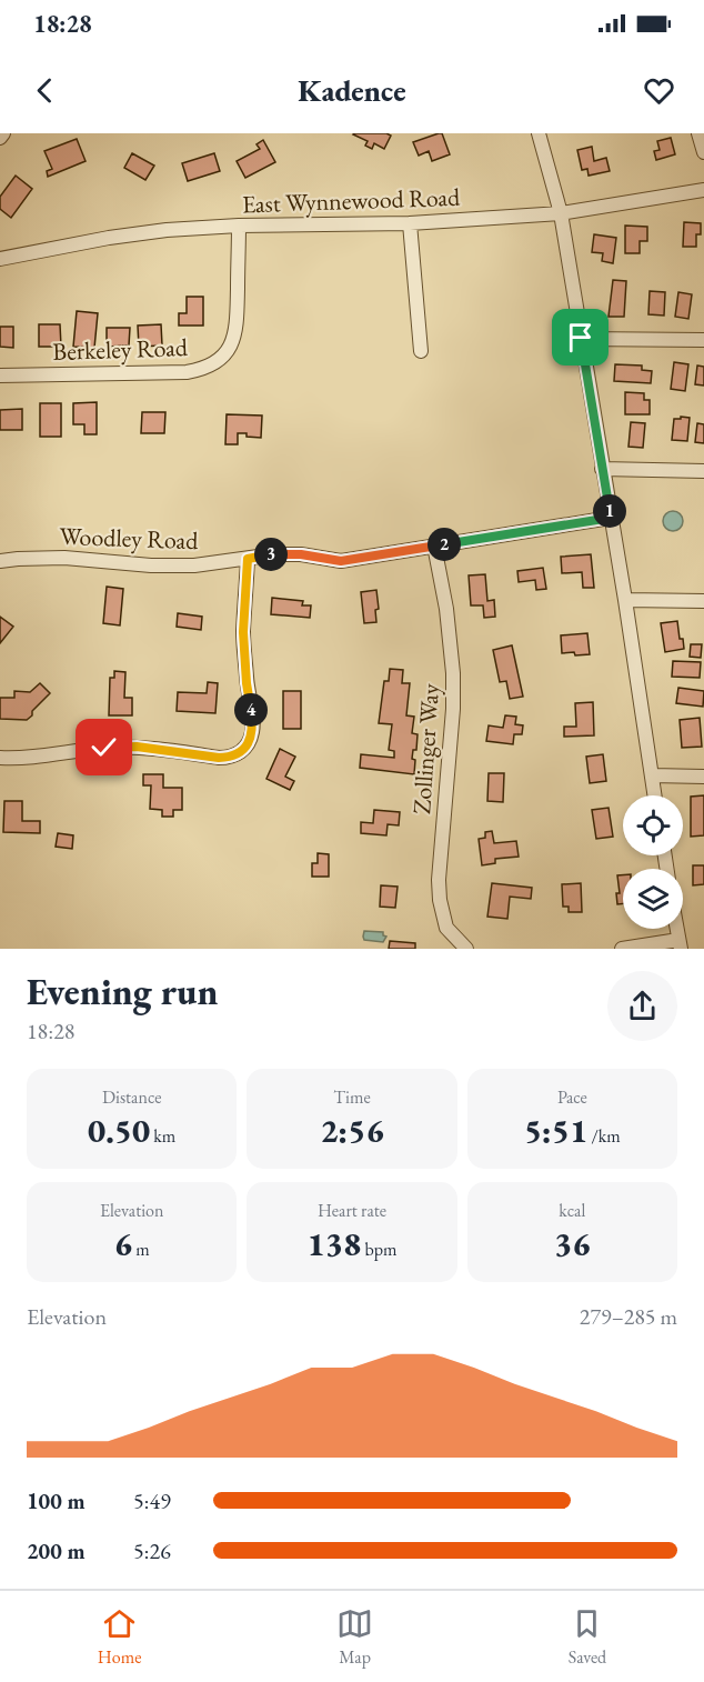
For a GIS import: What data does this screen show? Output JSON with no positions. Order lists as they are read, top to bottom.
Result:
{
  "streets": {
    "street": [
      "East Wynnewood Road",
      "Berkeley Road",
      "Woodley Road",
      "Zollinger Way"
    ]
  },
  "crossings": [
    ["East Wynnewood Road", "Berkeley Road"],
    ["Woodley Road", "Zollinger Way"]
  ],
  "page": {
    "status": "18:28",
    "header": "Kadence",
    "pins": [
      "1",
      "2",
      "3",
      "4"
    ],
    "heading": ["Evening run", "18:28"],
    "stats": [
      ["Distance", "0.50 km"],
      ["Time", "2:56"],
      ["Pace", "5:51 /km"],
      ["Elevation", "6 m"],
      ["Heart rate", "138 bpm"],
      ["kcal", "36"]
    ],
    "chart": ["Elevation", "279–285 m"],
    "list": [
      {
        "name": "100 m",
        "note": "5:49"
      },
      {
        "name": "200 m",
        "note": "5:26"
      }
    ],
    "tabs": ["Home", "Map", "Saved"]
  }
}
